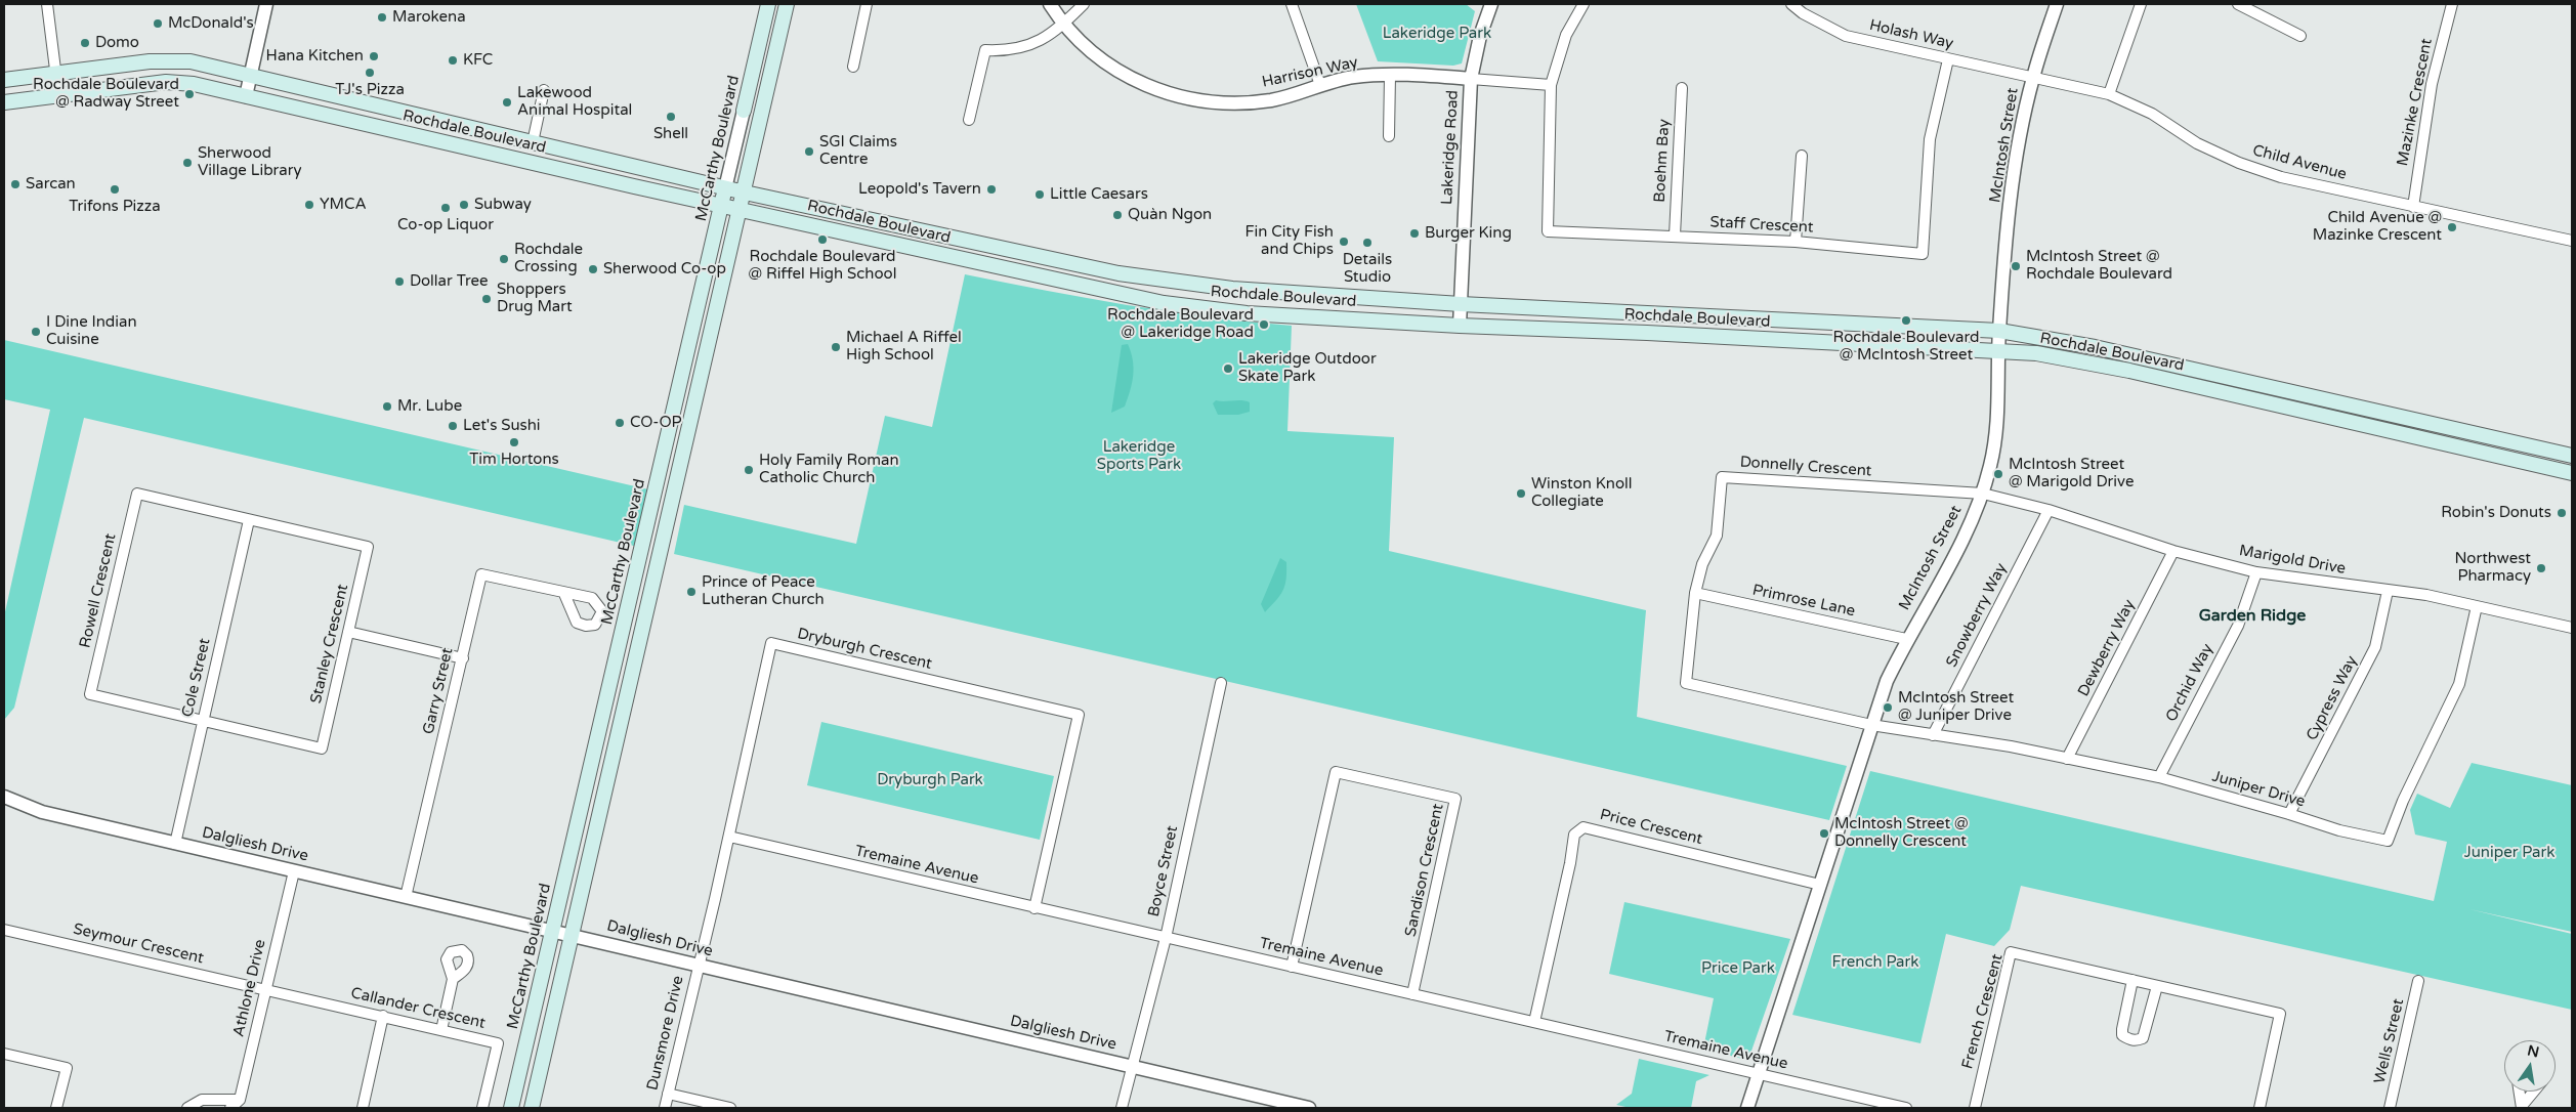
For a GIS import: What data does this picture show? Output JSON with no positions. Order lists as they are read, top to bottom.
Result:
{
  "streets": {
    "main road": ["Rochdale Boulevard", "McCarthy Boulevard"],
    "street": [
      "Holash Way",
      "Harrison Way",
      "Mazinke Crescent",
      "McIntosh Street",
      "Lakeridge Road",
      "Boehm Bay",
      "Child Avenue",
      "Staff Crescent",
      "Donnelly Crescent",
      "Marigold Drive",
      "Rowell Crescent",
      "Primrose Lane",
      "Snowberry Way",
      "Stanley Crescent",
      "Dewberry Way",
      "Dryburgh Crescent",
      "Cole Street",
      "Orchid Way",
      "Garry Street",
      "Cypress Way",
      "Juniper Drive",
      "Price Crescent",
      "Dalgliesh Drive",
      "Tremaine Avenue",
      "Sandison Crescent",
      "Boyce Street",
      "Seymour Crescent",
      "Athlone Drive",
      "Callander Crescent",
      "French Crescent",
      "Dunsmore Drive",
      "Wells Street"
    ]
  },
  "crossings": [
    ["Holash Way", "McIntosh Street"],
    ["Holash Way", "Child Avenue"],
    ["Holash Way", "Staff Crescent"],
    ["Harrison Way", "Lakeridge Road"],
    ["Harrison Way", "Staff Crescent"],
    ["Mazinke Crescent", "Child Avenue"],
    ["Rochdale Boulevard", "McIntosh Street"],
    ["Rochdale Boulevard", "Lakeridge Road"],
    ["Rochdale Boulevard", "McCarthy Boulevard"],
    ["McIntosh Street", "Child Avenue"],
    ["McIntosh Street", "Donnelly Crescent"],
    ["McIntosh Street", "Marigold Drive"],
    ["McIntosh Street", "Primrose Lane"],
    ["McIntosh Street", "Juniper Drive"],
    ["McIntosh Street", "Price Crescent"],
    ["McIntosh Street", "Tremaine Avenue"],
    ["McCarthy Boulevard", "Dalgliesh Drive"],
    ["Boehm Bay", "Staff Crescent"],
    ["Donnelly Crescent", "Marigold Drive"],
    ["Donnelly Crescent", "Primrose Lane"],
    ["Donnelly Crescent", "Juniper Drive"],
    ["Marigold Drive", "Snowberry Way"],
    ["Marigold Drive", "Dewberry Way"],
    ["Marigold Drive", "Orchid Way"],
    ["Marigold Drive", "Cypress Way"],
    ["Marigold Drive", "Juniper Drive"],
    ["Rowell Crescent", "Stanley Crescent"],
    ["Rowell Crescent", "Cole Street"],
    ["Snowberry Way", "Juniper Drive"],
    ["Stanley Crescent", "Cole Street"],
    ["Dewberry Way", "Juniper Drive"],
    ["Dryburgh Crescent", "Dalgliesh Drive"],
    ["Dryburgh Crescent", "Tremaine Avenue"],
    ["Dryburgh Crescent", "Dunsmore Drive"],
    ["Cole Street", "Dalgliesh Drive"],
    ["Orchid Way", "Juniper Drive"],
    ["Garry Street", "Dalgliesh Drive"],
    ["Cypress Way", "Juniper Drive"],
    ["Price Crescent", "Tremaine Avenue"],
    ["Dalgliesh Drive", "Boyce Street"],
    ["Dalgliesh Drive", "Athlone Drive"],
    ["Dalgliesh Drive", "Dunsmore Drive"],
    ["Tremaine Avenue", "Sandison Crescent"],
    ["Tremaine Avenue", "Boyce Street"],
    ["Seymour Crescent", "Athlone Drive"],
    ["Seymour Crescent", "Callander Crescent"],
    ["Athlone Drive", "Callander Crescent"]
  ],
  "districts": ["Garden Ridge"],
  "parks": [
    "Lakeridge Park",
    "Lakeridge Sports Park",
    "Dryburgh Park",
    "Juniper Park",
    "French Park",
    "Price Park"
  ],
  "places": [
    "Marokena",
    "McDonald's",
    "Domo",
    "Hana Kitchen",
    "KFC",
    "TJ's Pizza",
    "Rochdale Boulevard @ Radway Street",
    "Lakewood Animal Hospital",
    "Shell",
    "SGI Claims Centre",
    "Sherwood Village Library",
    "Sarcan",
    "Trifons Pizza",
    "Leopold's Tavern",
    "Little Caesars",
    "YMCA",
    "Subway",
    "Co-op Liquor",
    "Quàn Ngon",
    "Child Avenue @ Mazinke Crescent",
    "Burger King",
    "Rochdale Boulevard @ Riffel High School",
    "Fin City Fish and Chips",
    "Details Studio",
    "Rochdale Crossing",
    "McIntosh Street @ Rochdale Boulevard",
    "Sherwood Co-op",
    "Dollar Tree",
    "Shoppers Drug Mart",
    "Rochdale Boulevard @ McIntosh Street",
    "Rochdale Boulevard @ Lakeridge Road",
    "I Dine Indian Cuisine",
    "Michael A Riffel High School",
    "Lakeridge Outdoor Skate Park",
    "Mr. Lube",
    "CO-OP",
    "Let's Sushi",
    "Tim Hortons",
    "Holy Family Roman Catholic Church",
    "McIntosh Street @ Marigold Drive",
    "Winston Knoll Collegiate",
    "Robin's Donuts",
    "Northwest Pharmacy",
    "Prince of Peace Lutheran Church",
    "McIntosh Street @ Juniper Drive",
    "McIntosh Street @ Donnelly Crescent"
  ],
  "north": "top"
}
